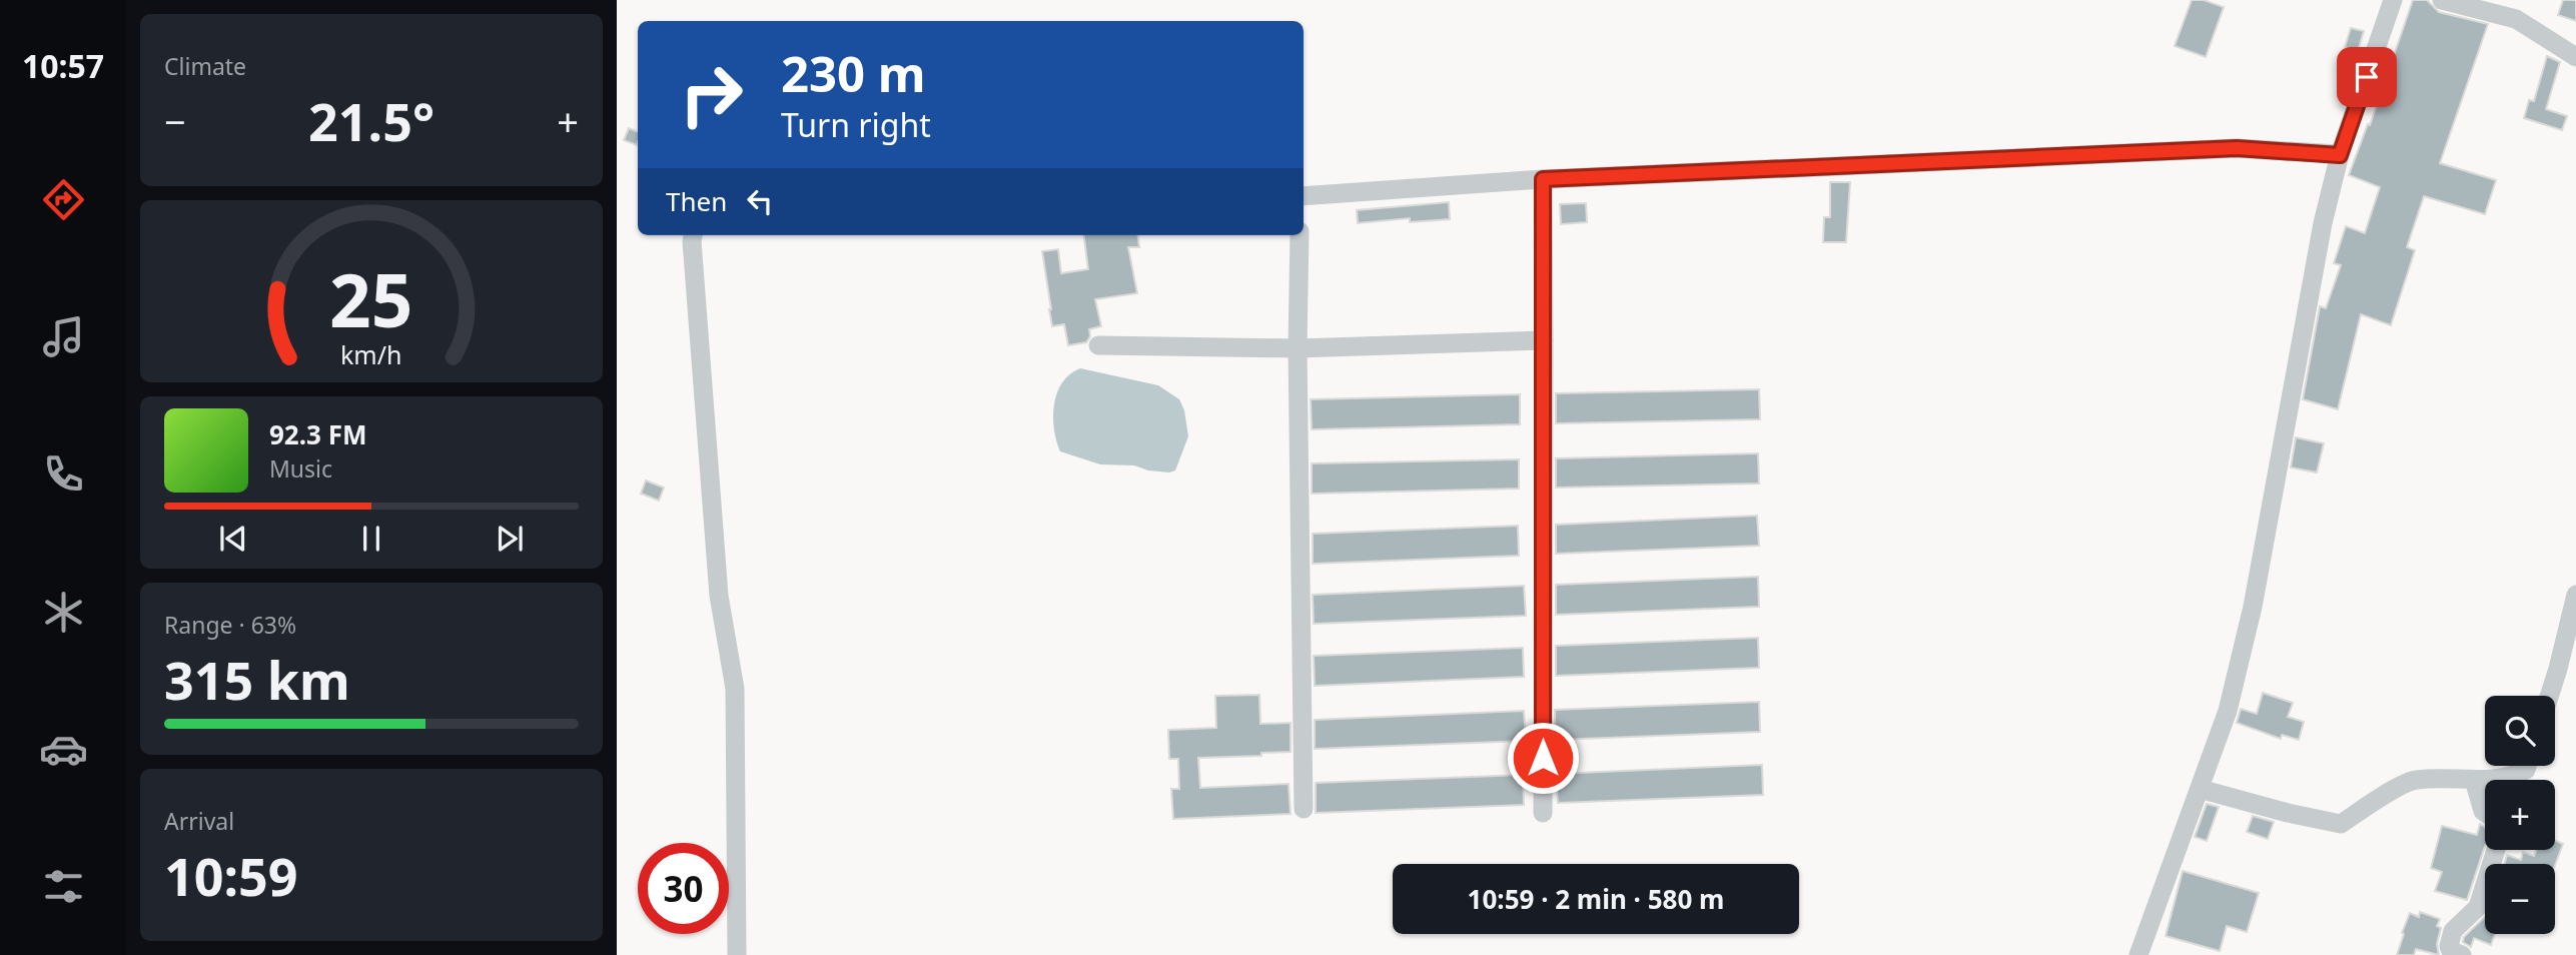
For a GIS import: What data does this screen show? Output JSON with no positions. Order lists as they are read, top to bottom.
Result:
{
  "page": {
    "tabs": "10:57",
    "tile": [
      "Climate",
      ["Range · 63%", "315 km"],
      ["Arrival", "10:59"]
    ],
    "turn": ["230 m", "Turn right"],
    "heat": ["−", "21.5°", "+"],
    "then": "Then",
    "song": ["92.3 FM", "Music"],
    "map_buttons": ["+", "−"],
    "limit": "30",
    "trip": "10:59 · 2 min · 580 m",
    "gauge": ["25", "km/h"]
  }
}
